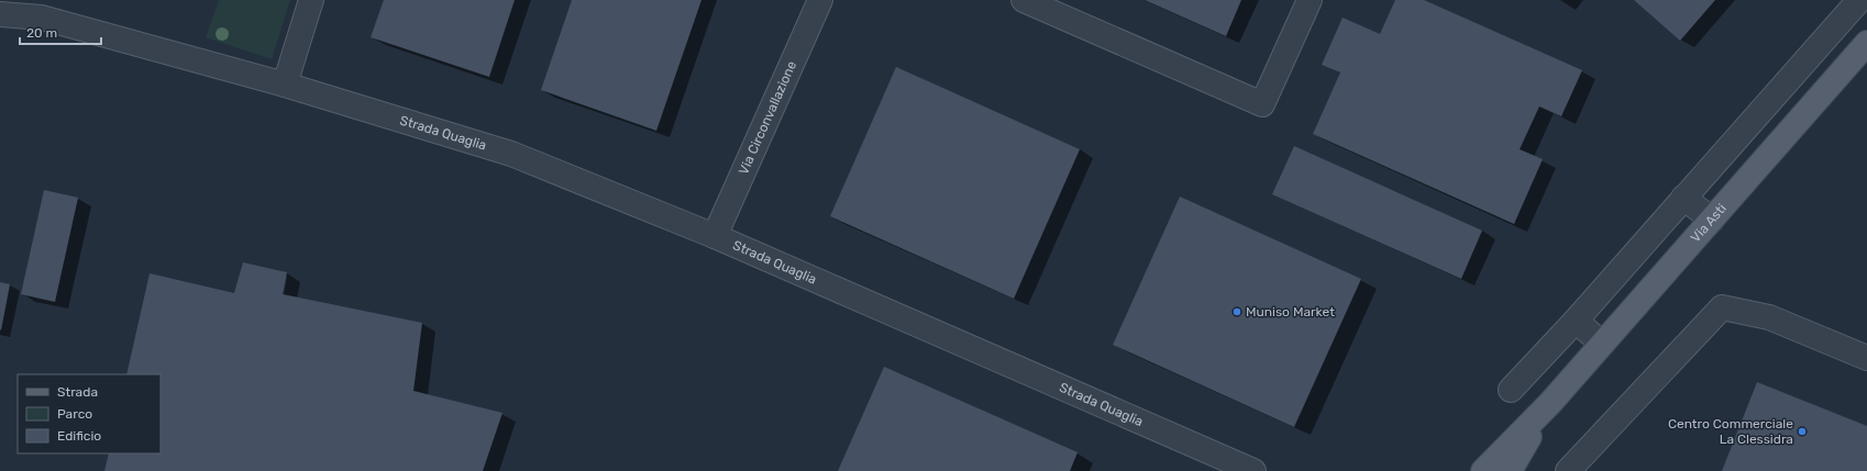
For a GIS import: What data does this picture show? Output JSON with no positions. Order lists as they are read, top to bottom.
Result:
{
  "streets": {
    "main road": ["Via Asti"],
    "street": ["Via Circonvallazione", "Strada Quaglia"]
  },
  "crossings": [
    ["Via Circonvallazione", "Strada Quaglia"]
  ],
  "places": ["Muniso Market", "Centro Commerciale La Clessidra"],
  "legend": ["Strada", "Parco", "Edificio"],
  "scale_bar": "20 m"
}
